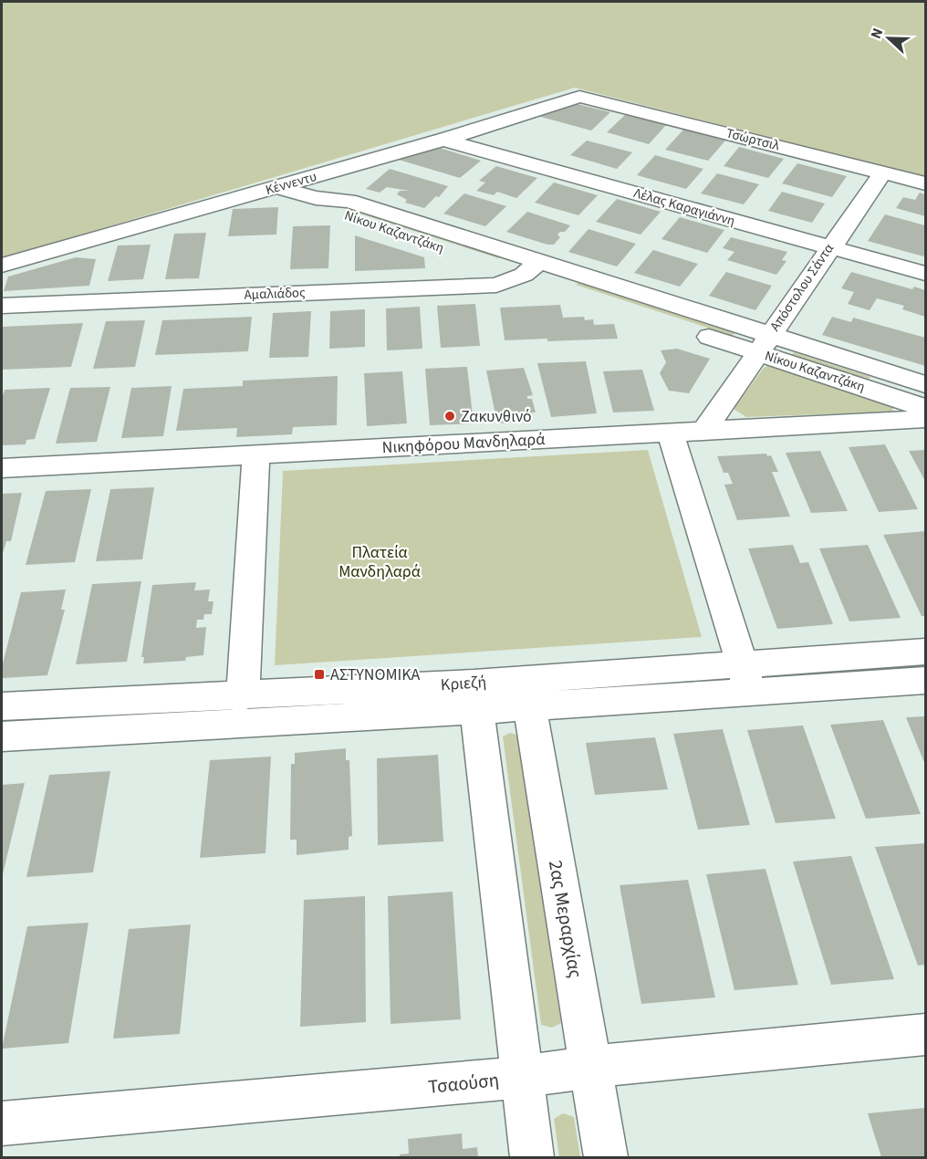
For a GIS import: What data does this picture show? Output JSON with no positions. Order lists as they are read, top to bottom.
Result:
{
  "streets": {
    "street": [
      "Τσώρτσιλ",
      "Κέννεντυ",
      "Λέλας Καραγιάννη",
      "Νίκου Καζαντζάκη",
      "Απόστολου Σάντα",
      "Αμαλιάδος",
      "Νικηφόρου Μανδηλαρά",
      "Κριεζή",
      "2ας Μεραρχίας",
      "Τσαούση"
    ]
  },
  "crossings": [
    ["Τσώρτσιλ", "Κέννεντυ"],
    ["Τσώρτσιλ", "Απόστολου Σάντα"],
    ["Κέννεντυ", "Λέλας Καραγιάννη"],
    ["Κέννεντυ", "Νίκου Καζαντζάκη"],
    ["Λέλας Καραγιάννη", "Απόστολου Σάντα"],
    ["Νίκου Καζαντζάκη", "Απόστολου Σάντα"],
    ["Νίκου Καζαντζάκη", "Αμαλιάδος"],
    ["Απόστολου Σάντα", "Νικηφόρου Μανδηλαρά"],
    ["Κριεζή", "2ας Μεραρχίας"],
    ["2ας Μεραρχίας", "Τσαούση"]
  ],
  "parks": ["Πλατεία Μανδηλαρά"],
  "places": {
    "other": ["Ζακυνθινό"],
    "transit": ["ΑΣΤΥΝΟΜΙΚΑ"]
  },
  "north": "left"
}
